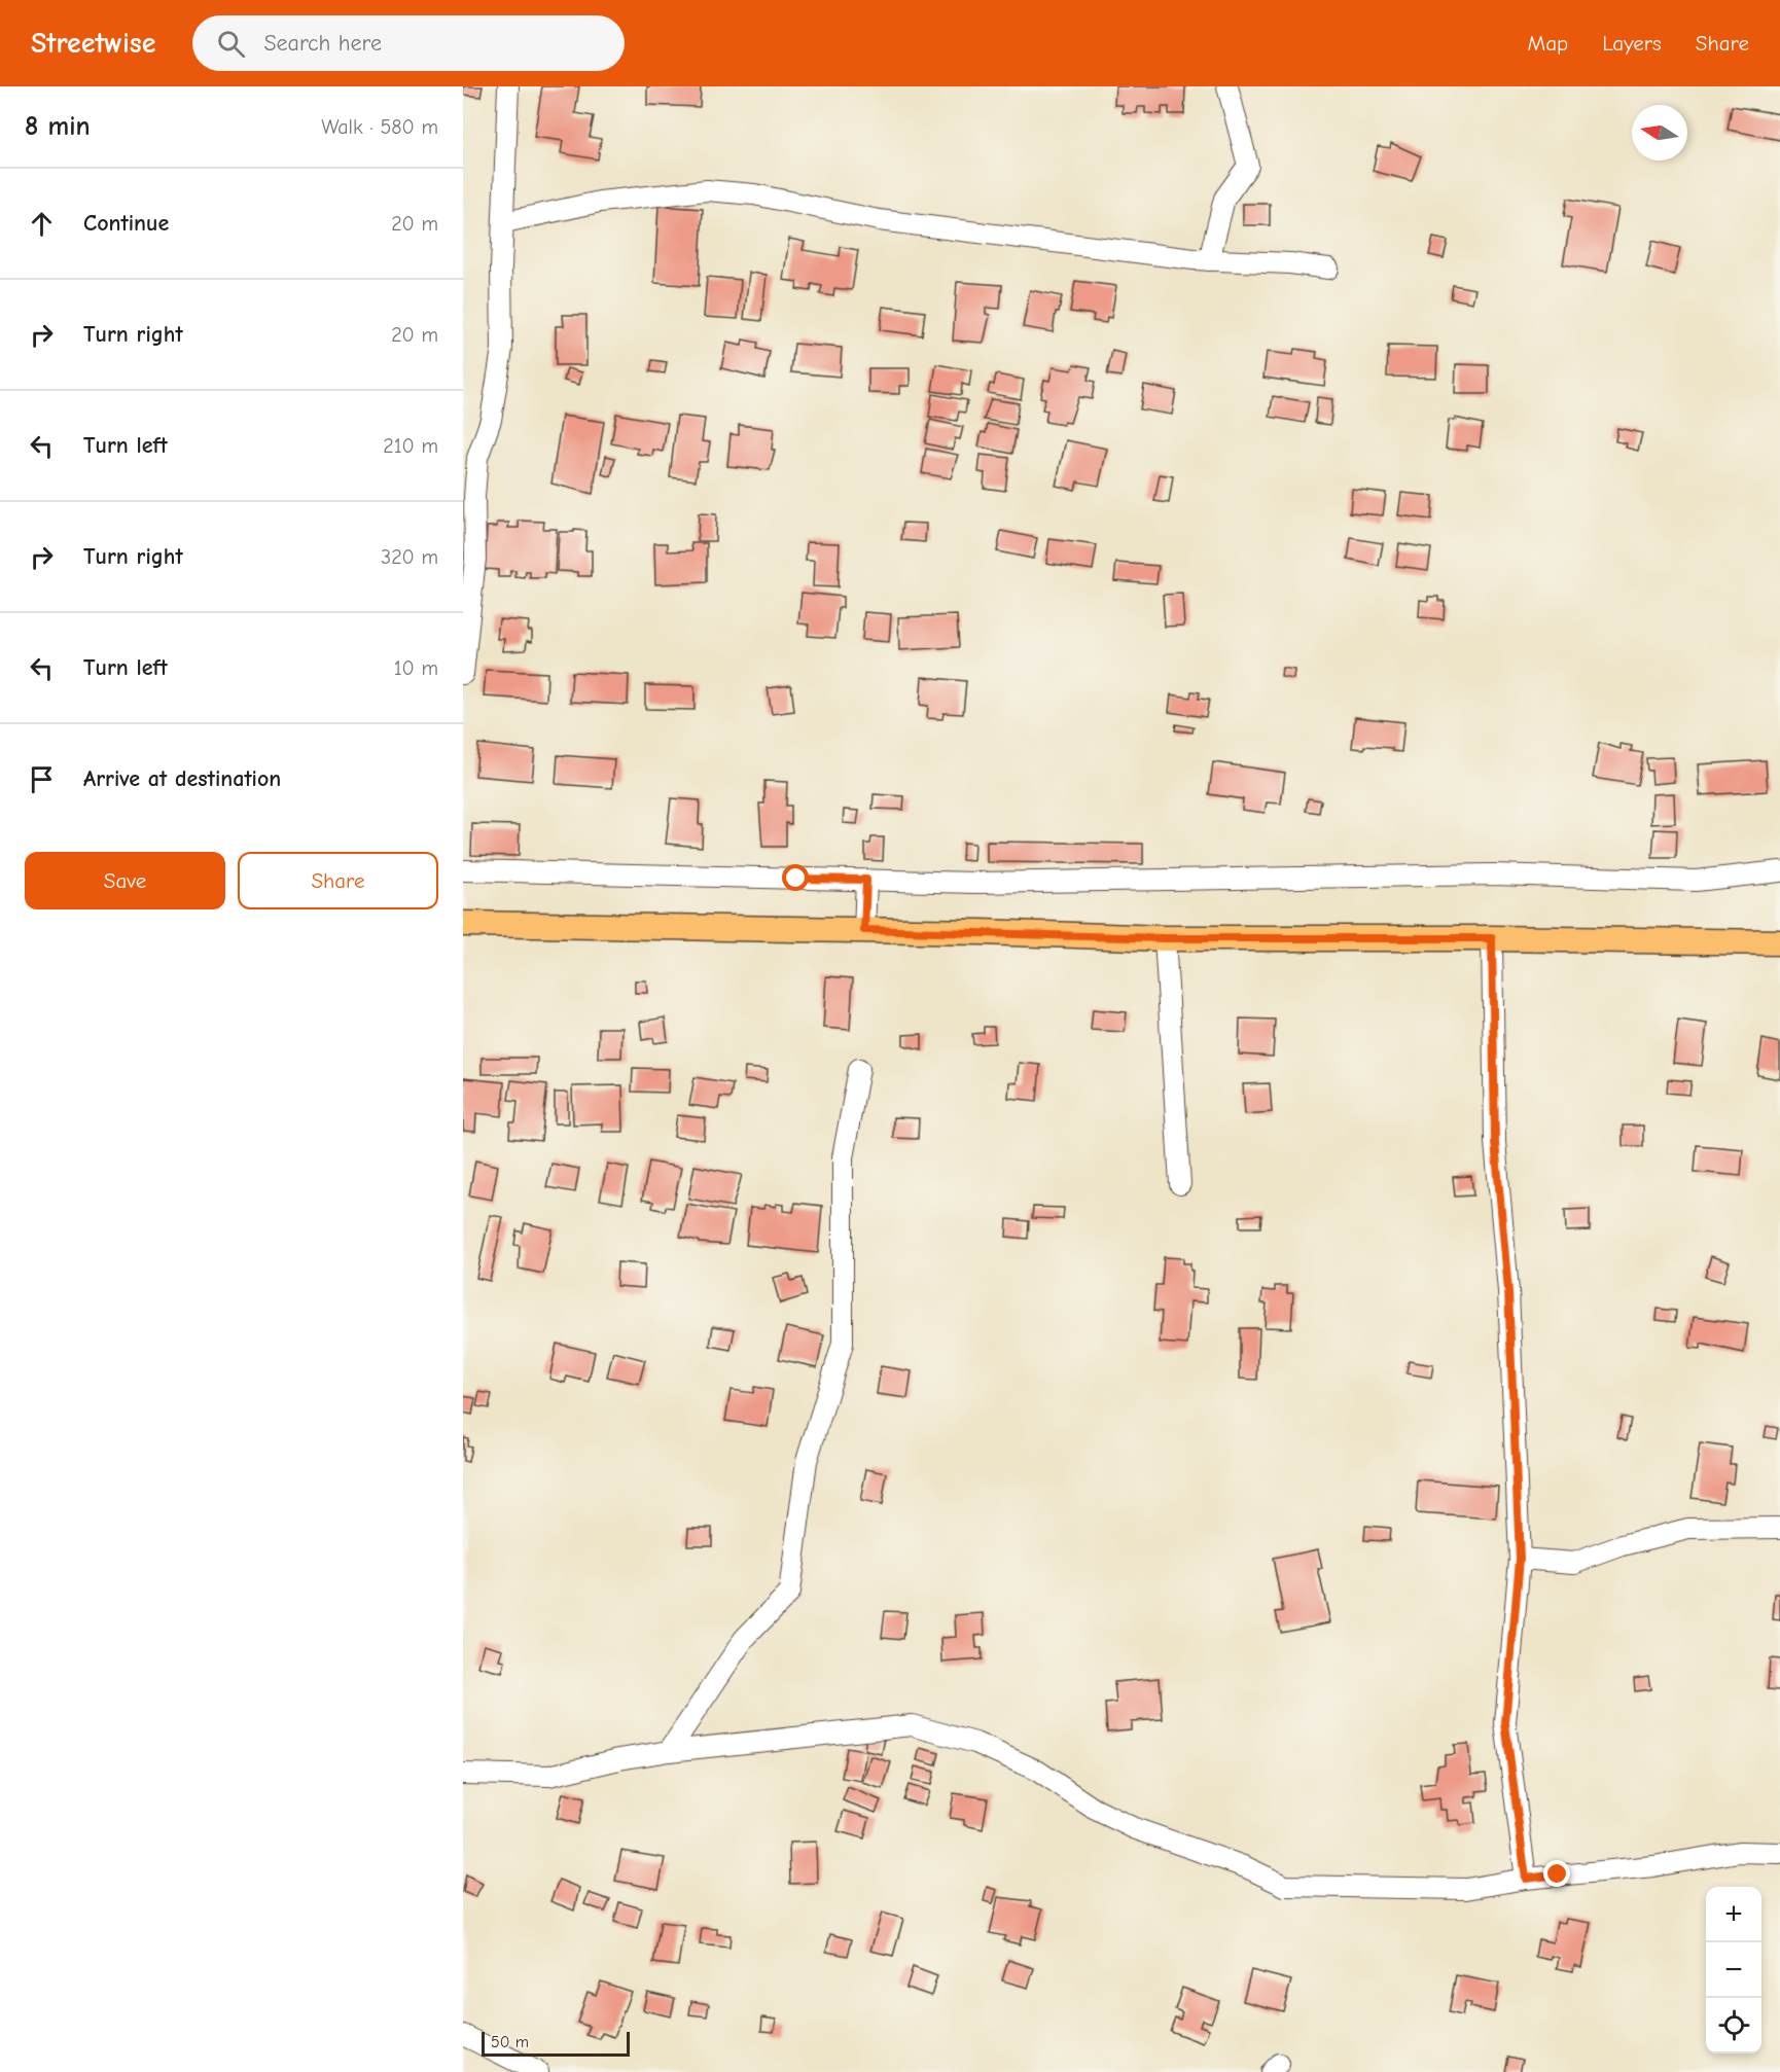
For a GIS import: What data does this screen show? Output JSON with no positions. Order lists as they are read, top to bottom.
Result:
{
  "scale_bar": "50 m",
  "north": "left",
  "page": {
    "header": "Streetwise",
    "search": "Search here",
    "nav": ["Map", "Layers", "Share"],
    "heading": ["8 min", "Walk · 580 m"],
    "list": [
      ["Continue", "20 m"],
      ["Turn right", "20 m"],
      ["Turn left", "210 m"],
      ["Turn right", "320 m"],
      ["Turn left", "10 m"],
      "Arrive at destination"
    ],
    "buttons": ["Save", "Share"],
    "map_buttons": ["+", "−"],
    "scale": "50 m"
  }
}
